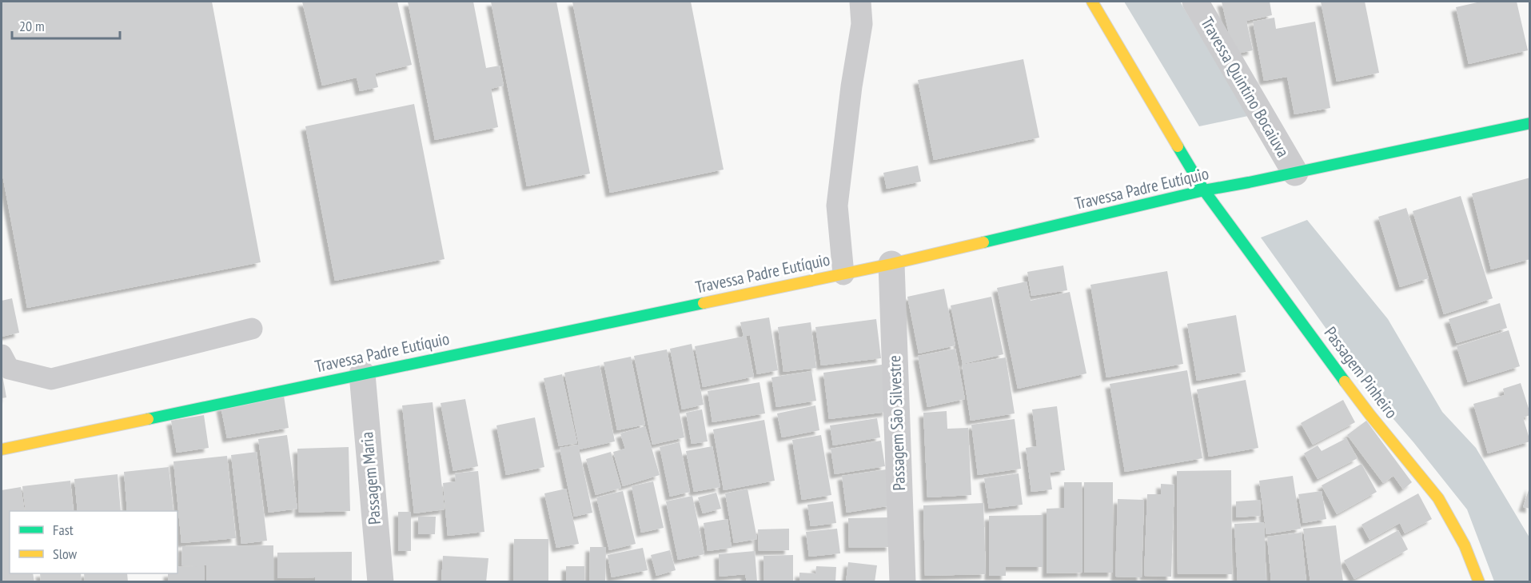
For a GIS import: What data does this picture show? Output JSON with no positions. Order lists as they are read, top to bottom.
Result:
{
  "streets": {
    "main road": ["Travessa Padre Eutíquio", "Passagem Pinheiro"],
    "street": ["Travessa Quintino Bocaiuva", "Passagem São Silvestre", "Passagem Maria"]
  },
  "crossings": [
    ["Travessa Quintino Bocaiuva", "Travessa Padre Eutíquio"],
    ["Travessa Padre Eutíquio", "Passagem Pinheiro"],
    ["Travessa Padre Eutíquio", "Passagem São Silvestre"],
    ["Travessa Padre Eutíquio", "Passagem Maria"]
  ],
  "legend": ["Fast", "Slow"],
  "scale_bar": "20 m"
}
